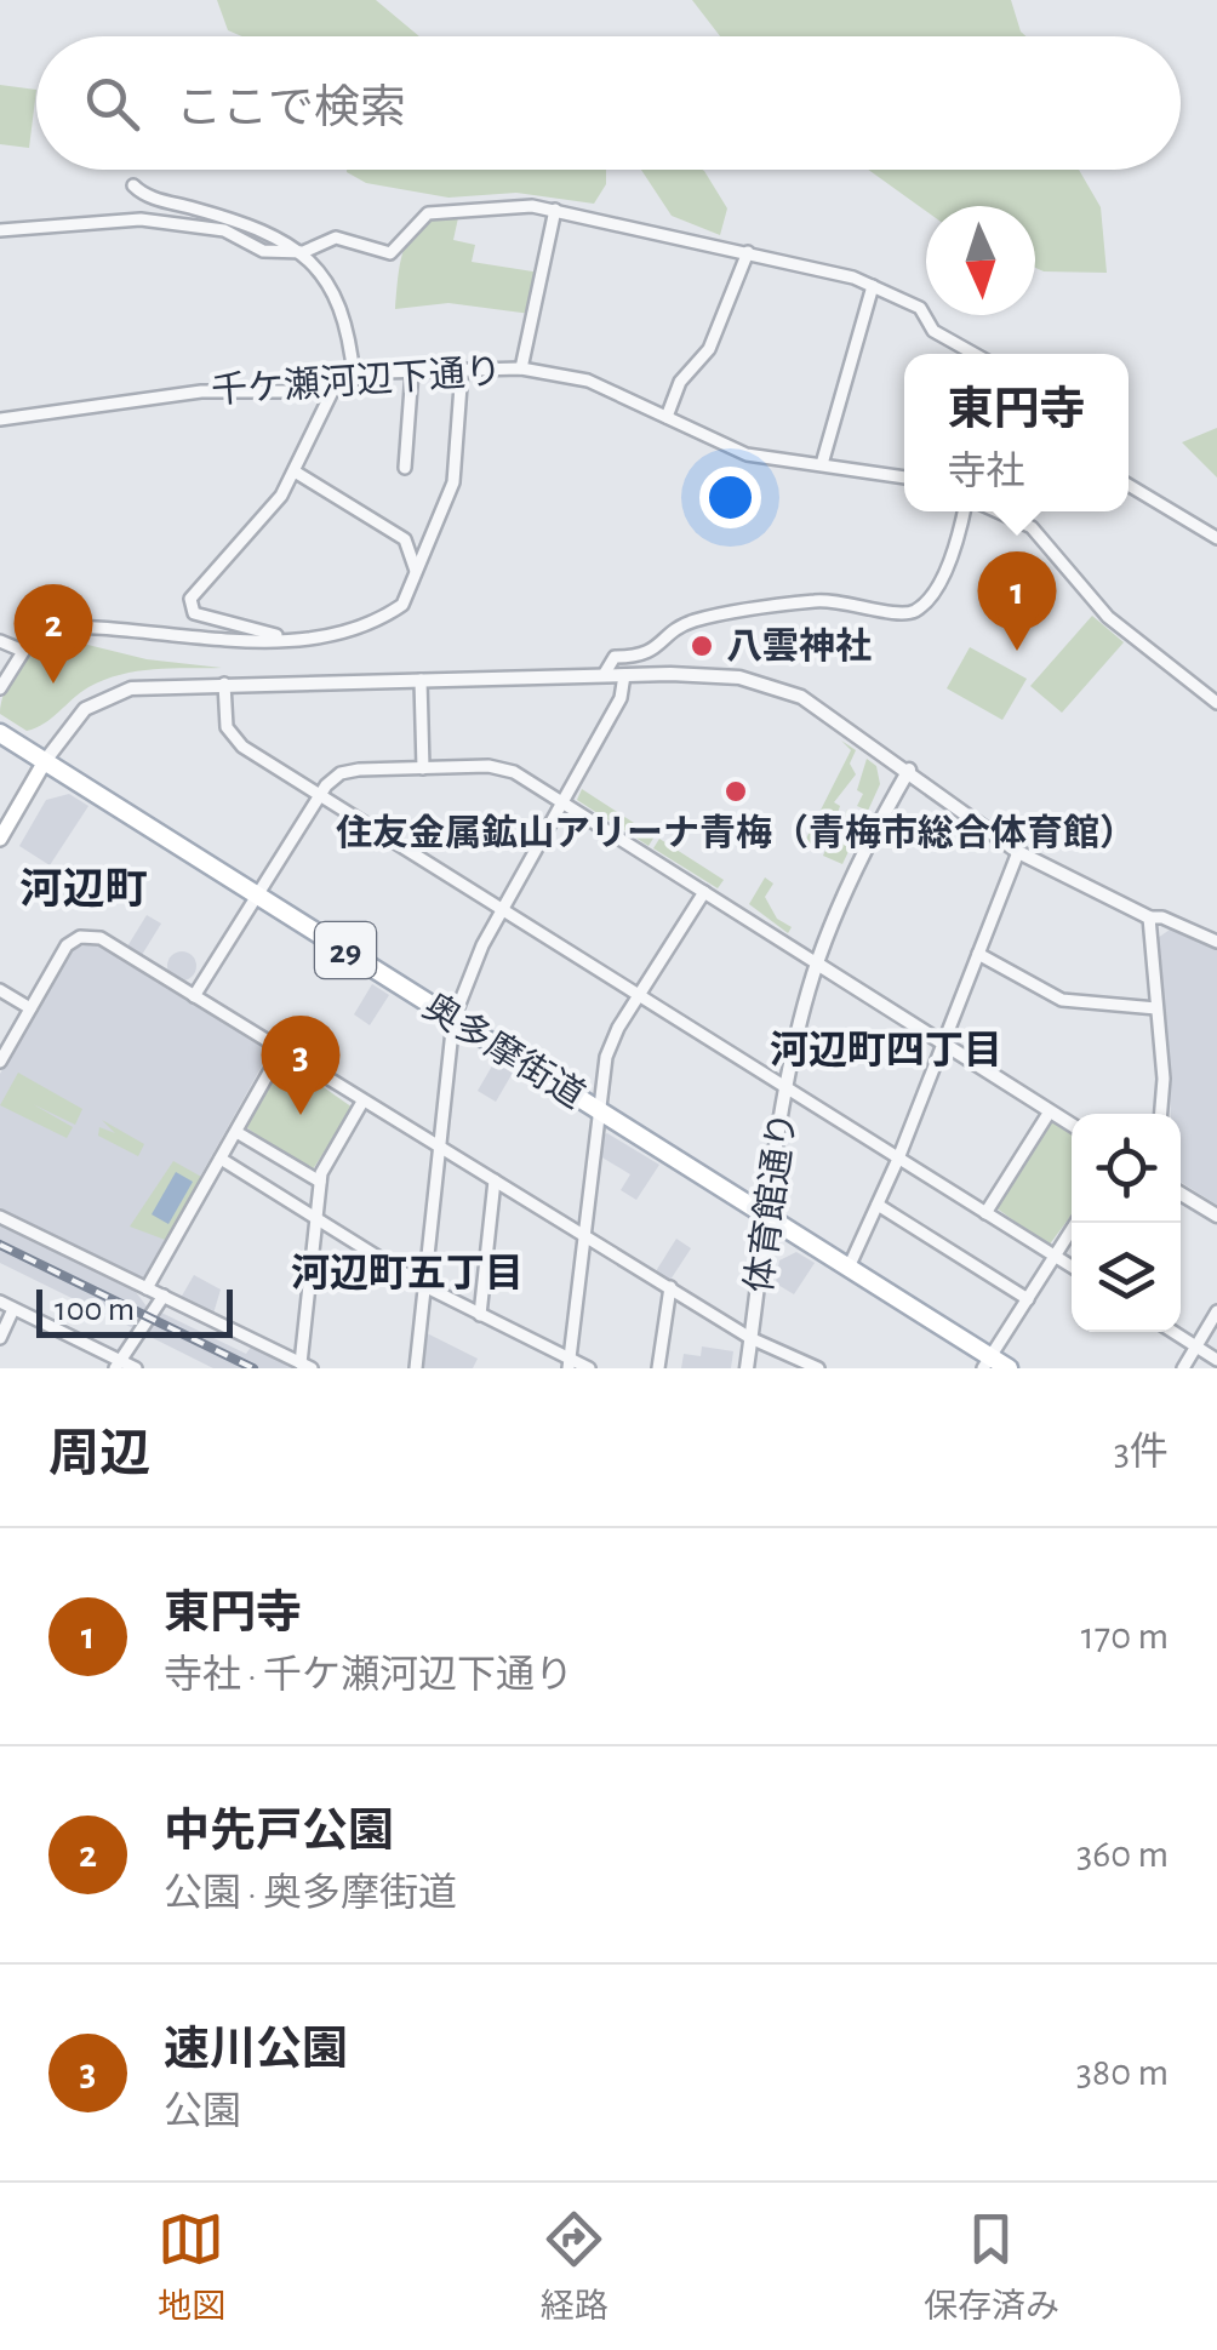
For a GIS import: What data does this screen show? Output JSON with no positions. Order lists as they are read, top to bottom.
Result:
{
  "streets": {
    "main road": ["29", "奥多摩街道"],
    "street": ["千ケ瀬河辺下通り", "体育館通り"]
  },
  "crossings": [
    ["奥多摩街道", "体育館通り"]
  ],
  "districts": ["河辺町", "河辺町四丁目", "河辺町五丁目"],
  "places": ["八雲神社", "住友金属鉱山アリーナ青梅（青梅市総合体育館）"],
  "scale_bar": "100 m",
  "north": "bottom",
  "page": {
    "search": "ここで検索",
    "popup": ["東円寺", "寺社"],
    "pins": ["1", "2", "3"],
    "scale": "100 m",
    "heading": ["周辺", "3件"],
    "list": [
      {
        "mark": "1",
        "name": "東円寺",
        "note": "寺社 · 千ケ瀬河辺下通り",
        "value": "170 m"
      },
      {
        "mark": "2",
        "name": "中先戸公園",
        "note": "公園 · 奥多摩街道",
        "value": "360 m"
      },
      {
        "mark": "3",
        "name": "速川公園",
        "note": "公園",
        "value": "380 m"
      }
    ],
    "nav": ["地図", "経路", "保存済み"]
  }
}
